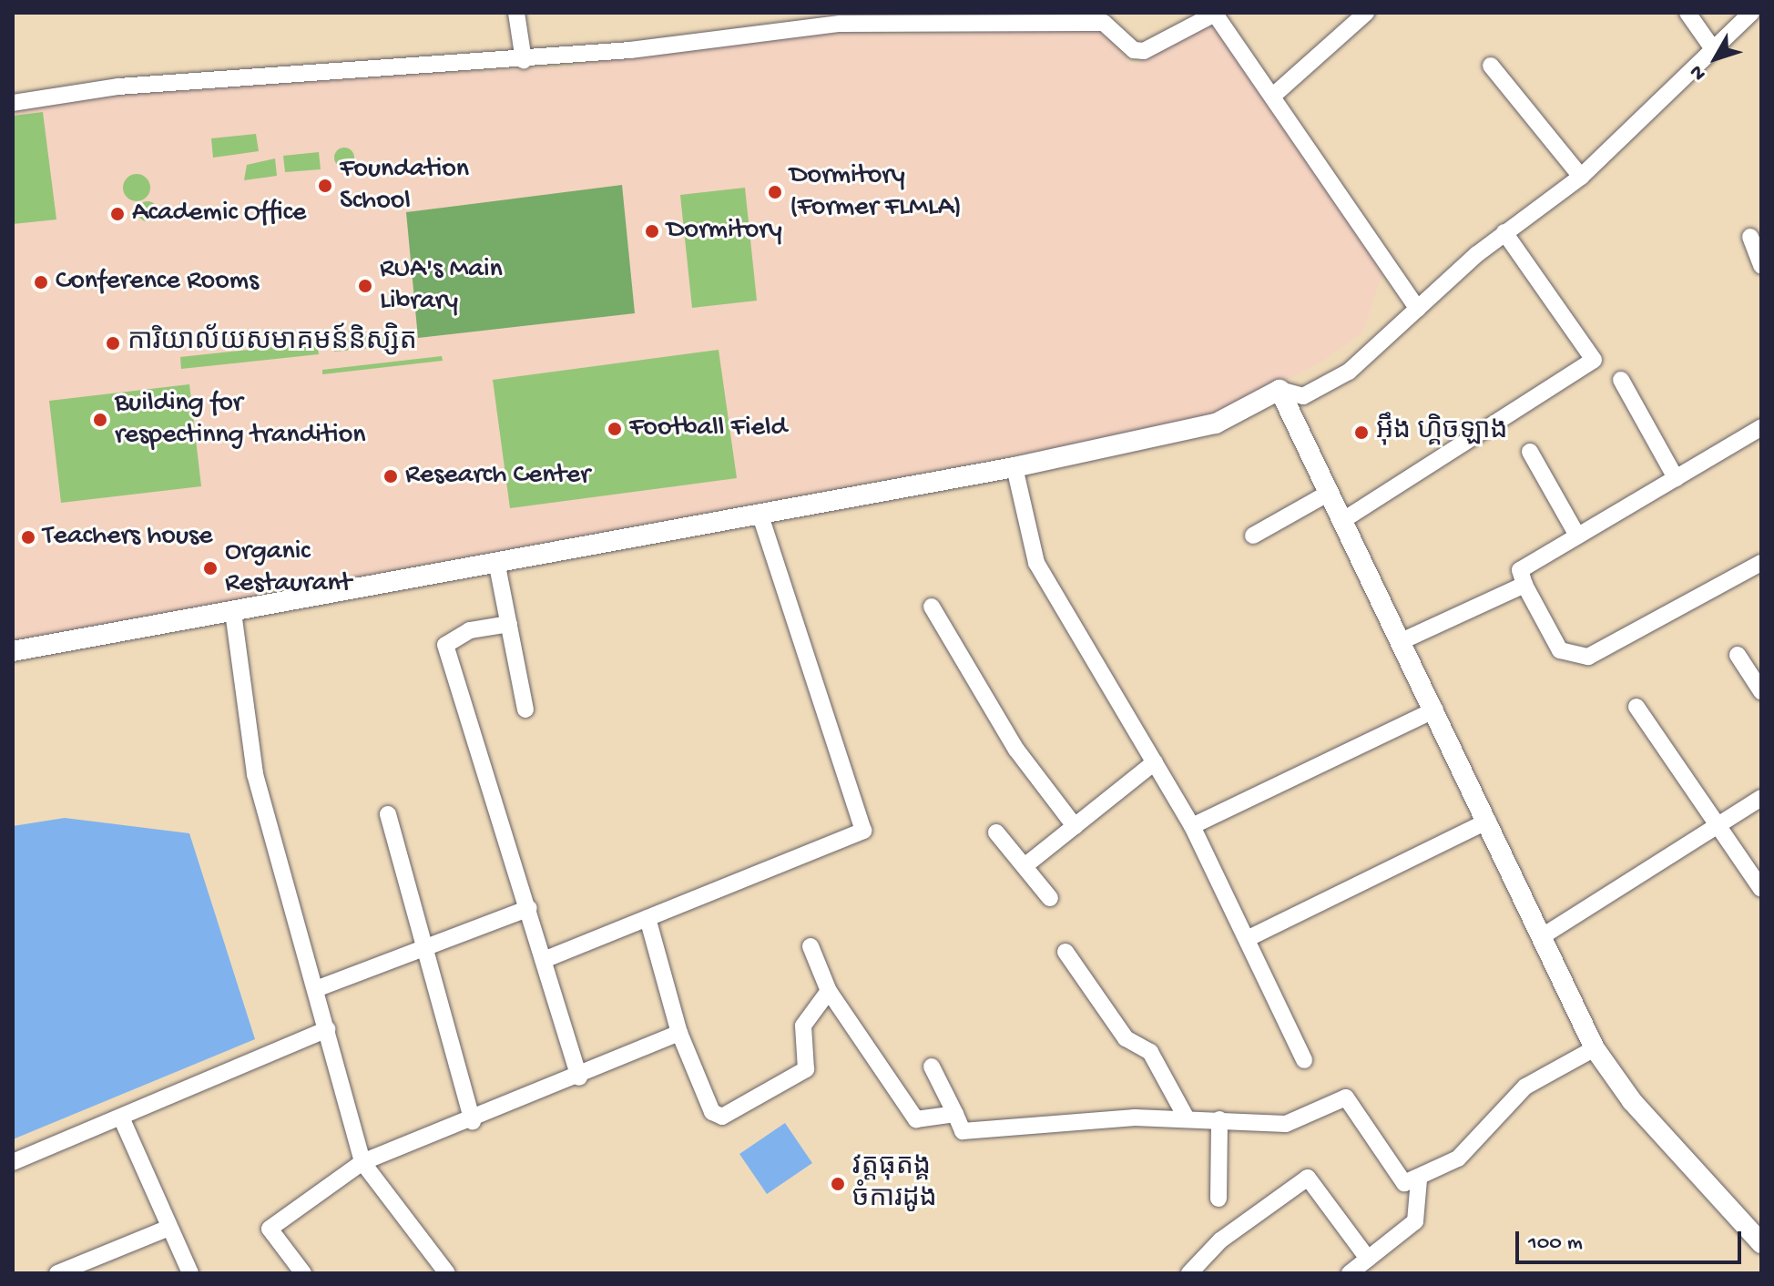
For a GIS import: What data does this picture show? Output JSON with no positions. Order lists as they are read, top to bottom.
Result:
{
  "places": [
    "Foundation School",
    "Dormitory (Former FLMLA)",
    "Academic Office",
    "Dormitory",
    "Conference Rooms",
    "RUA's Main Library",
    "ការិយាល័យសមាគមន៍និស្សិត",
    "Building for respectinng trandition",
    "Football Field",
    "អ៊ឹង ហ្គិចឡាង",
    "Research Center",
    "Teachers house",
    "Organic Restaurant",
    "វត្តធុតង្គ ចំការដូង"
  ],
  "scale_bar": "100 m",
  "north": "bottom left"
}
